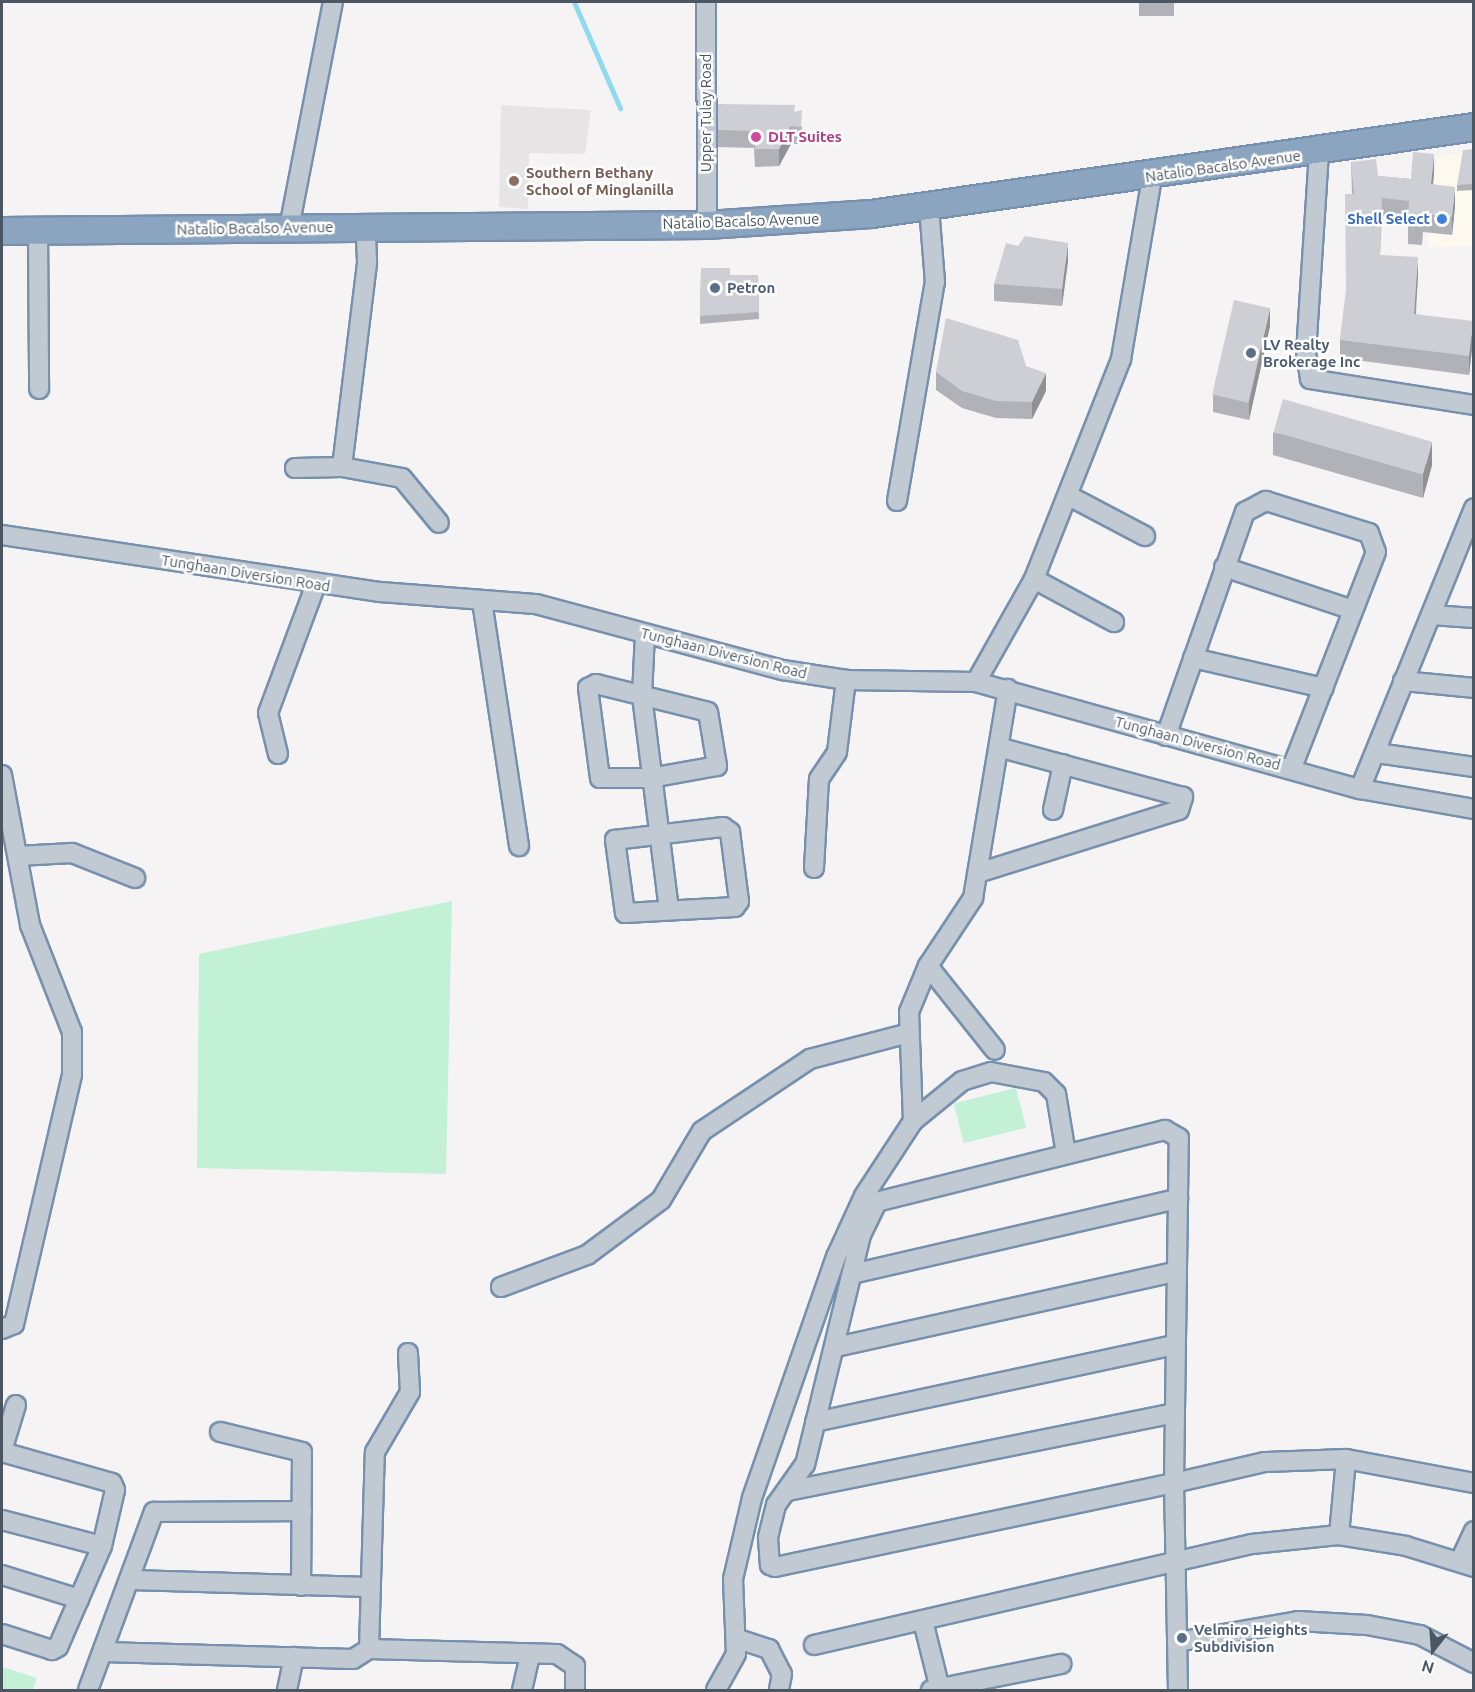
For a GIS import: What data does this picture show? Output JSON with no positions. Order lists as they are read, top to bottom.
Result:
{
  "streets": {
    "highway": ["Natalio Bacalso Avenue"],
    "street": ["Upper Tulay Road", "Tunghaan Diversion Road"]
  },
  "crossings": [
    ["Upper Tulay Road", "Natalio Bacalso Avenue"]
  ],
  "places": [
    "DLT Suites",
    "Southern Bethany School of Minglanilla",
    "Shell Select",
    "Petron",
    "LV Realty Brokerage Inc",
    "Velmiro Heights Subdivision"
  ],
  "north": "bottom"
}
